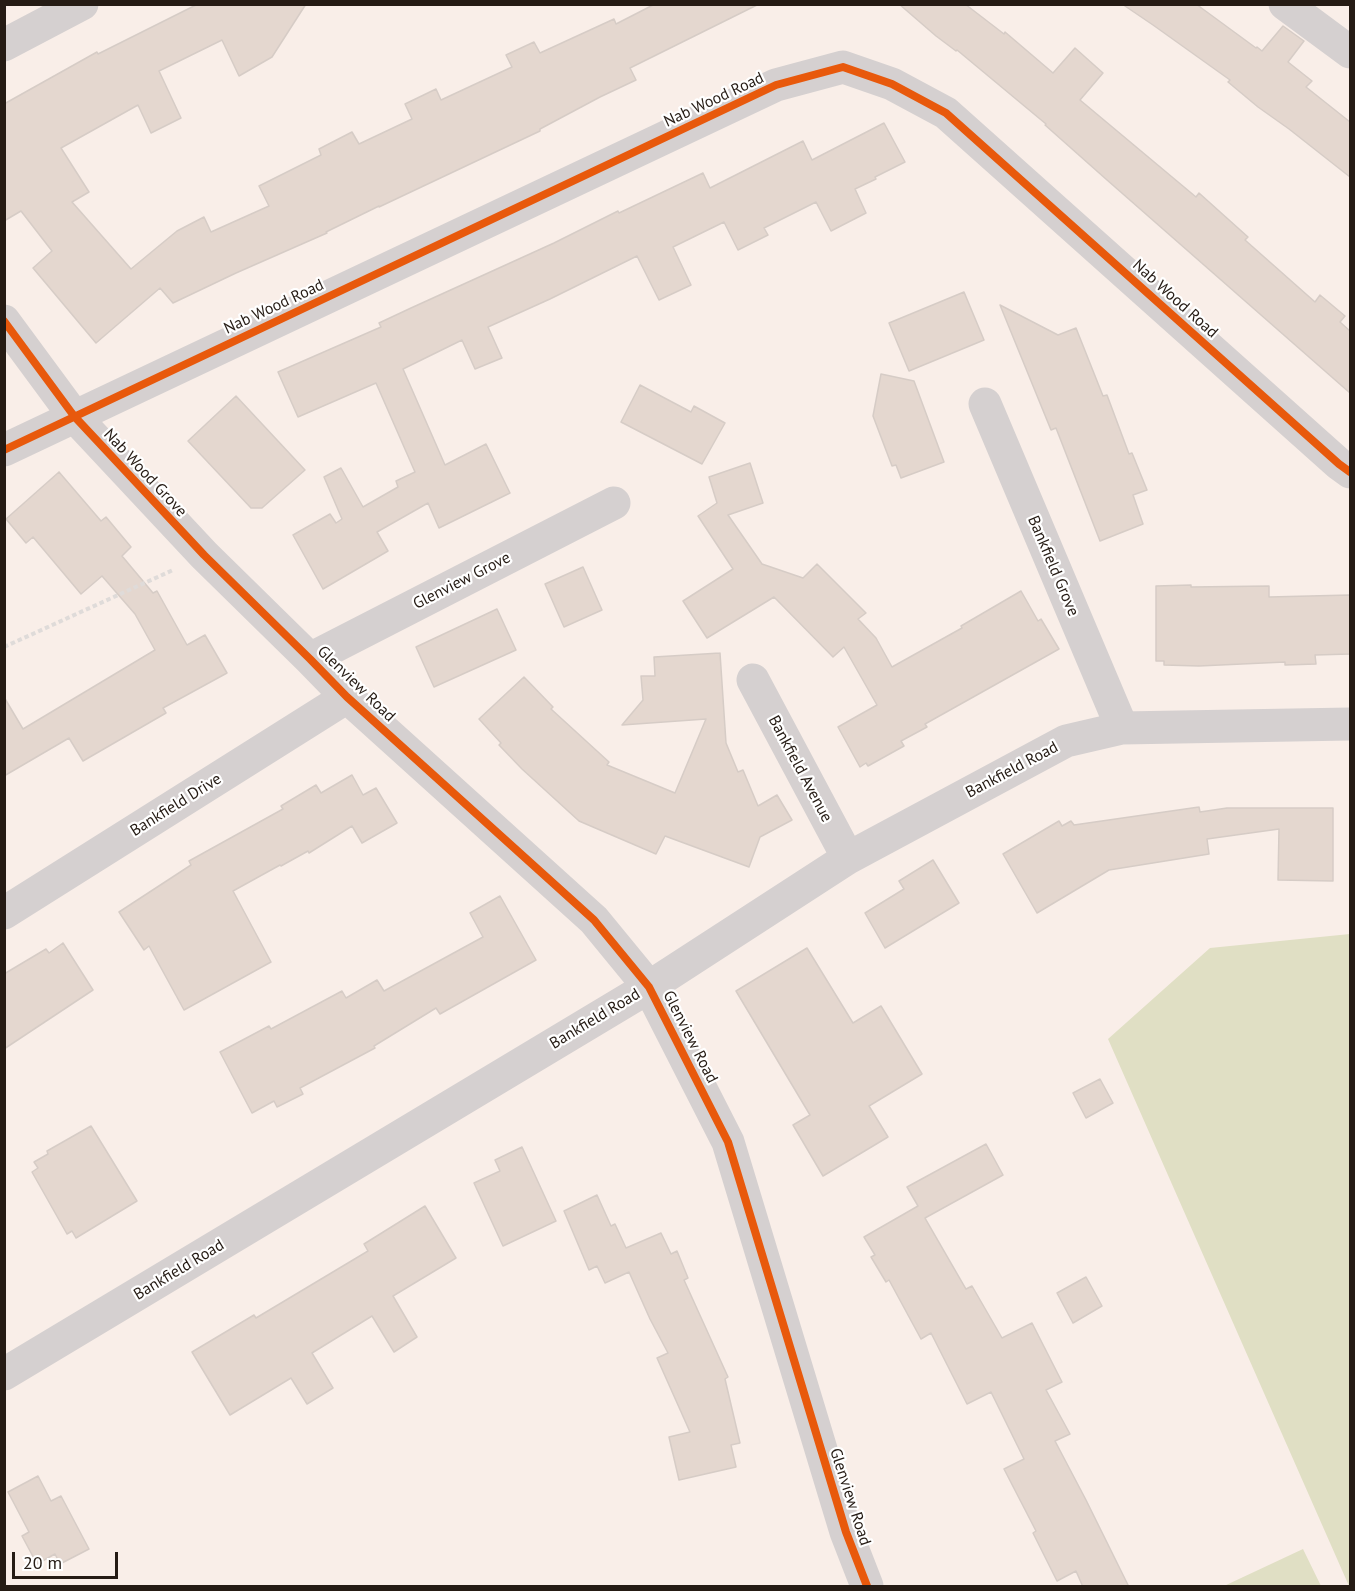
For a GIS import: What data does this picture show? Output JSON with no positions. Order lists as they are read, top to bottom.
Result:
{
  "streets": {
    "street": [
      "Nab Wood Road",
      "Nab Wood Grove",
      "Bankfield Grove",
      "Glenview Grove",
      "Glenview Road",
      "Bankfield Avenue",
      "Bankfield Road",
      "Bankfield Drive"
    ]
  },
  "crossings": [
    ["Nab Wood Road", "Nab Wood Grove"],
    ["Nab Wood Grove", "Glenview Road"],
    ["Bankfield Grove", "Bankfield Road"],
    ["Glenview Grove", "Glenview Road"],
    ["Glenview Road", "Bankfield Road"],
    ["Glenview Road", "Bankfield Drive"],
    ["Bankfield Avenue", "Bankfield Road"]
  ],
  "scale_bar": "20 m"
}
